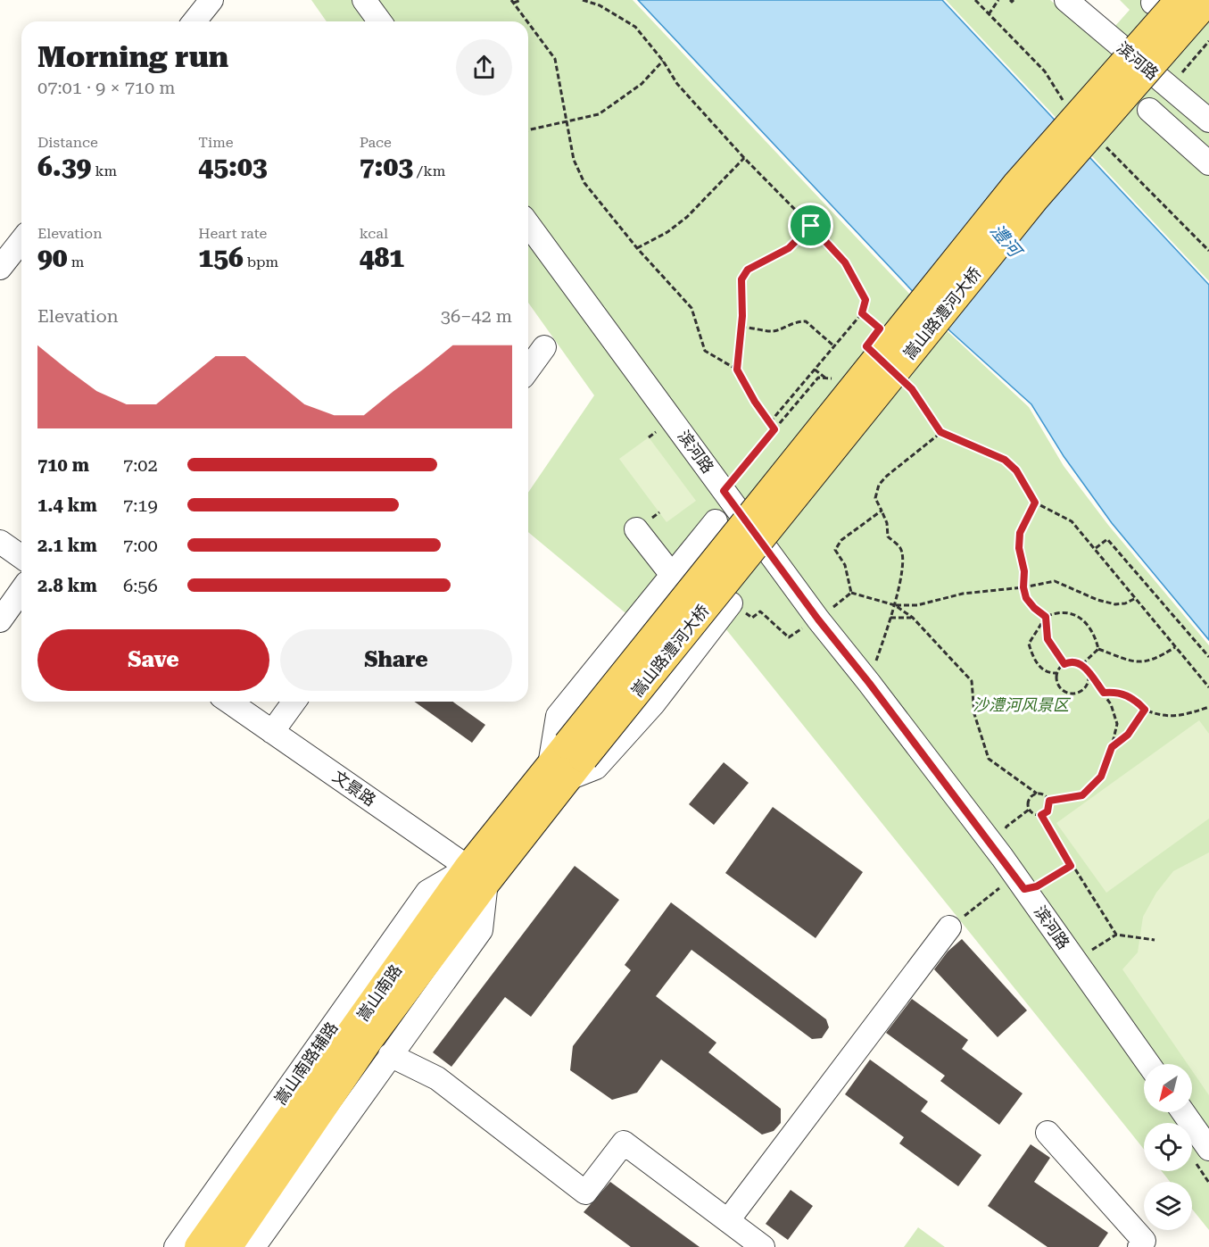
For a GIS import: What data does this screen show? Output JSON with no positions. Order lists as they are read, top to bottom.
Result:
{
  "streets": {
    "main road": ["嵩山路澧河大桥", "嵩山南路"],
    "street": ["滨河路", "文景路", "嵩山南路辅路"]
  },
  "crossings": [
    ["嵩山路澧河大桥", "嵩山南路"],
    ["文景路", "嵩山南路"],
    ["文景路", "嵩山南路辅路"],
    ["嵩山南路", "嵩山南路辅路"]
  ],
  "water": ["澧河"],
  "parks": ["沙澧河风景区"],
  "north": "bottom left",
  "page": {
    "heading": ["Morning run", "07:01 · 9 × 710 m"],
    "stats": [
      ["Distance", "6.39 km"],
      ["Time", "45:03"],
      ["Pace", "7:03 /km"],
      ["Elevation", "90 m"],
      ["Heart rate", "156 bpm"],
      ["kcal", "481"]
    ],
    "chart": ["Elevation", "36–42 m"],
    "list": [
      {
        "name": "710 m",
        "note": "7:02"
      },
      {
        "name": "1.4 km",
        "note": "7:19"
      },
      {
        "name": "2.1 km",
        "note": "7:00"
      },
      {
        "name": "2.8 km",
        "note": "6:56"
      }
    ],
    "buttons": ["Save", "Share"]
  }
}
